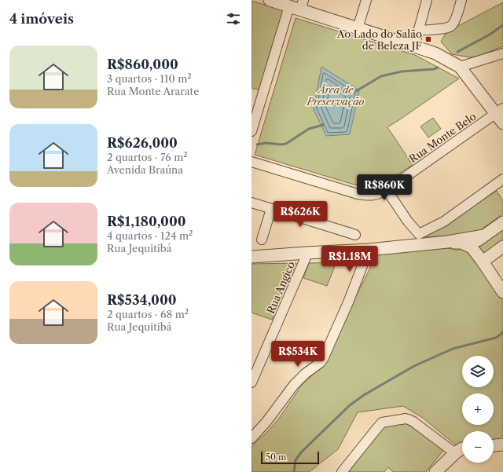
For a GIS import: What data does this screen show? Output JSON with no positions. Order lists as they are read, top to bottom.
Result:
{
  "streets": {
    "street": ["Rua Monte Belo", "Rua Angico"]
  },
  "parks": ["Área de Preservação"],
  "places": {
    "transit": ["Ao Lado do Salão de Beleza JF"]
  },
  "scale_bar": "50 m",
  "page": {
    "heading": "4 imóveis",
    "list": [
      {
        "name": "R$860,000",
        "note": "3 quartos · 110 m² · Rua Monte Ararate"
      },
      {
        "name": "R$626,000",
        "note": "2 quartos · 76 m² · Avenida Braúna"
      },
      {
        "name": "R$1,180,000",
        "note": "4 quartos · 124 m² · Rua Jequitibá"
      },
      {
        "name": "R$534,000",
        "note": "2 quartos · 68 m² · Rua Jequitibá"
      }
    ],
    "price": [
      "R$860K",
      "R$626K",
      "R$1.18M",
      "R$534K"
    ],
    "map_buttons": ["+", "−"],
    "scale": "50 m"
  }
}
